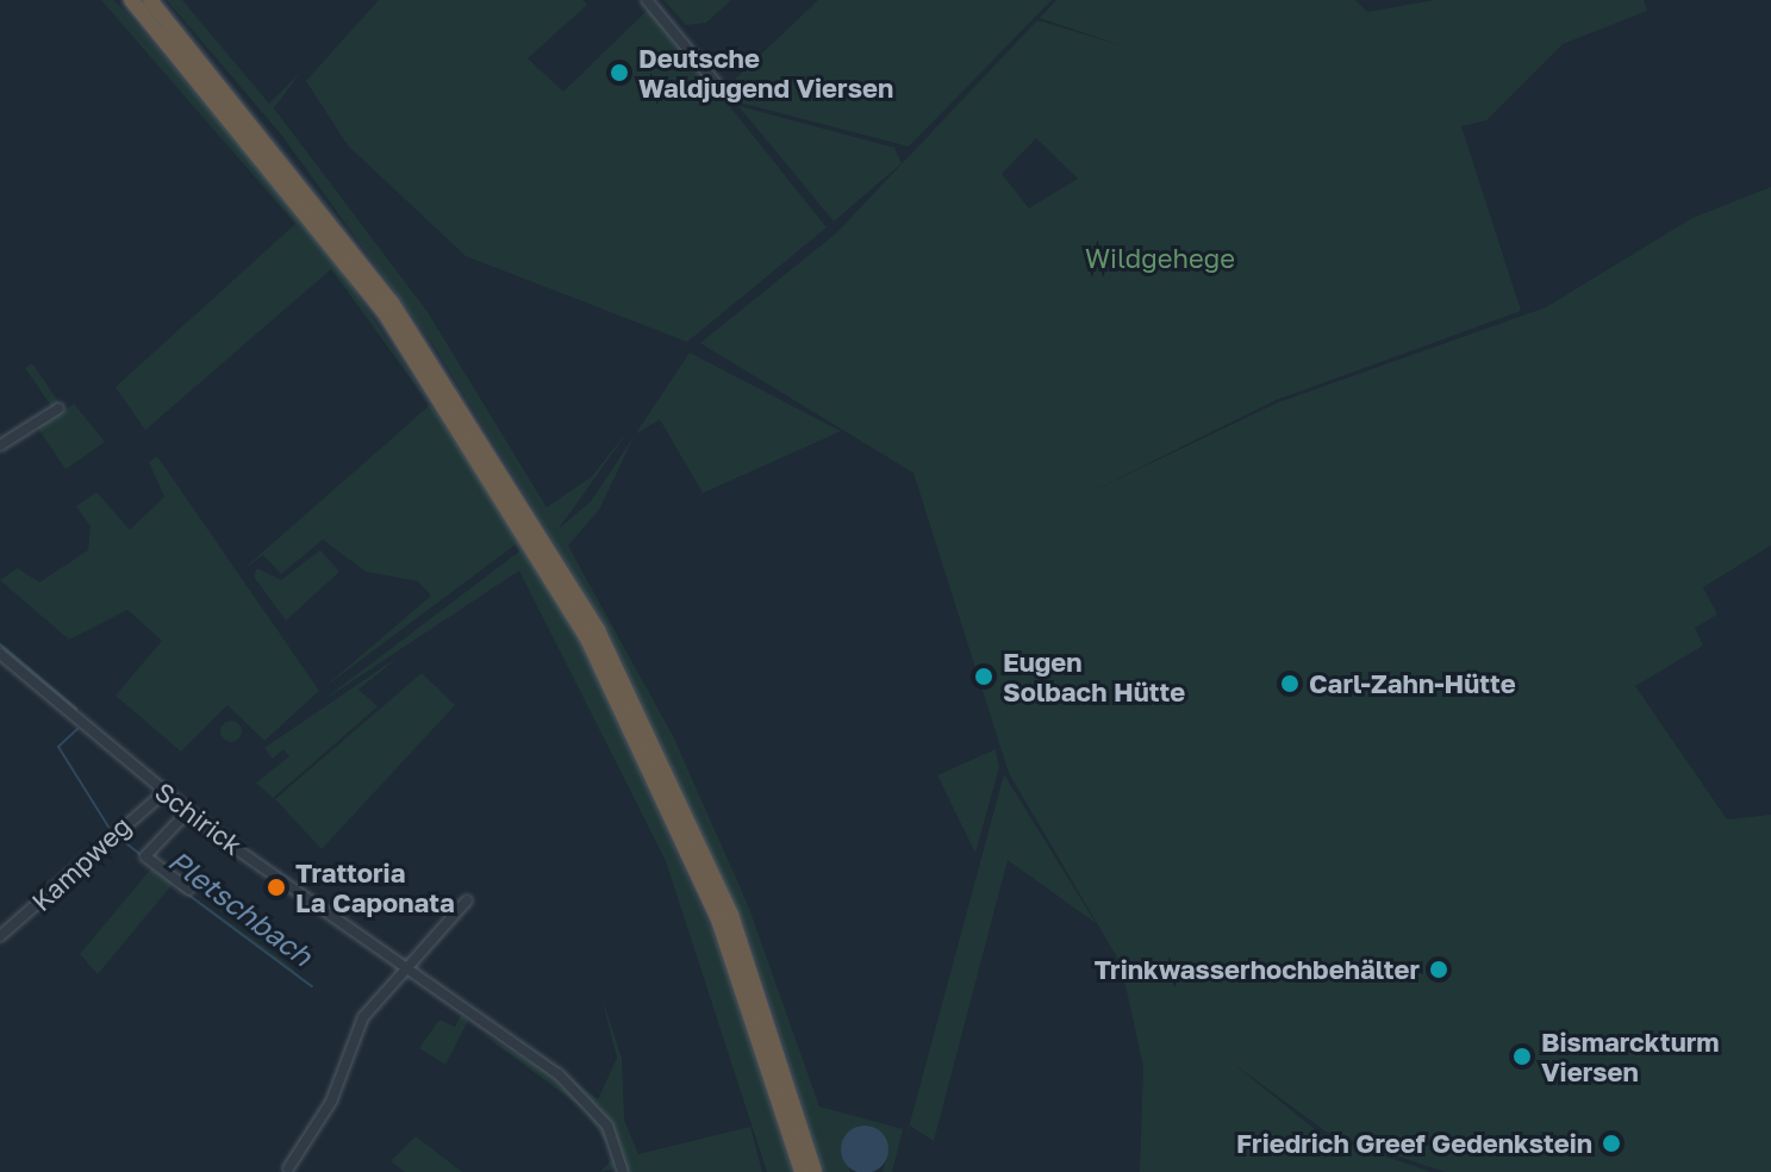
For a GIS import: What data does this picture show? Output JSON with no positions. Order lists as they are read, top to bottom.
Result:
{
  "streets": {
    "street": ["Schirick", "Kampweg"]
  },
  "crossings": [
    ["Schirick", "Kampweg"]
  ],
  "water": ["Pletschbach"],
  "parks": ["Wildgehege"],
  "places": [
    "Deutsche Waldjugend Viersen",
    "Eugen Solbach Hütte",
    "Carl-Zahn-Hütte",
    "Trattoria La Caponata",
    "Trinkwasserhochbehälter",
    "Bismarckturm Viersen",
    "Friedrich Greef Gedenkstein"
  ]
}
